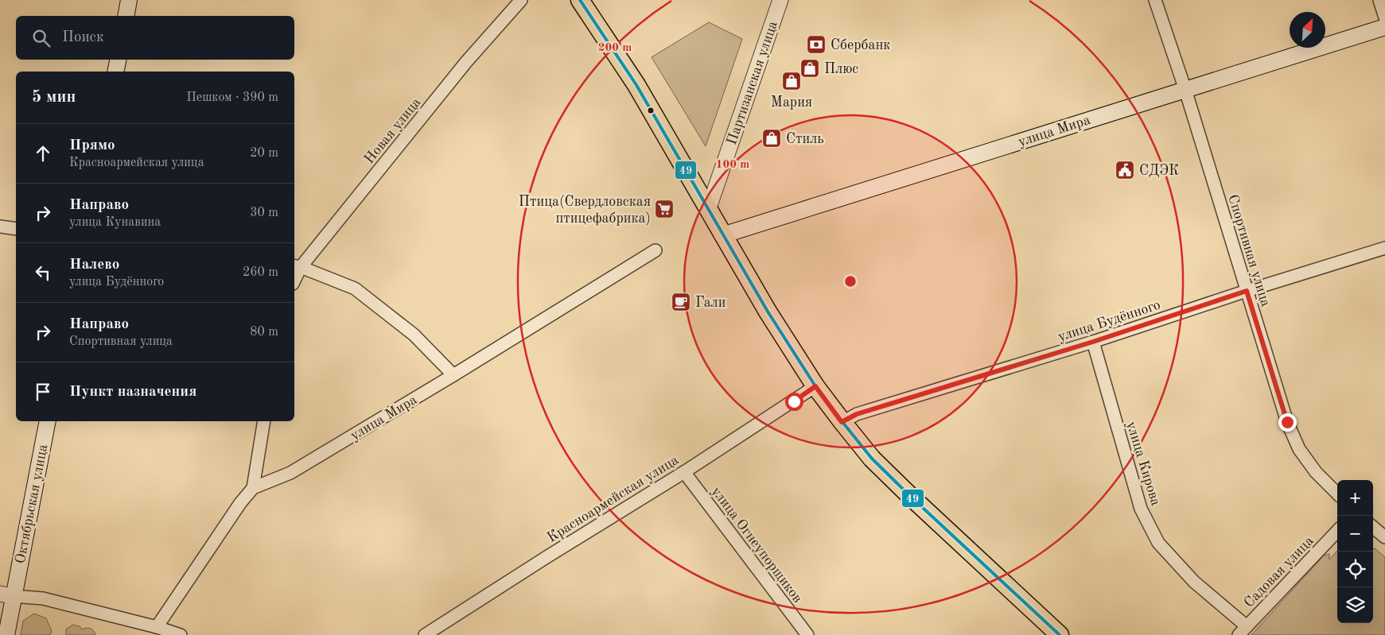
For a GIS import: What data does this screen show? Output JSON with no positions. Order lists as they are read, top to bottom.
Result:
{
  "streets": {
    "main road": ["улица Мира", "Октябрьская улица"],
    "street": [
      "Партизанская улица",
      "Новая улица",
      "Спортивная улица",
      "улица Будённого",
      "улица Кирова",
      "Красноармейская улица",
      "улица Огнеупорщиков",
      "Садовая улица"
    ]
  },
  "crossings": [
    ["улица Мира", "Спортивная улица"],
    ["Спортивная улица", "улица Будённого"],
    ["улица Будённого", "улица Кирова"],
    ["улица Кирова", "Садовая улица"],
    ["Красноармейская улица", "улица Огнеупорщиков"]
  ],
  "places": {
    "bank": ["Сбербанк"],
    "shop": ["Плюс", "Мария", "Стиль"],
    "public building": ["СДЭК"],
    "supermarket": ["Птица(Свердловская птицефабрика)"],
    "cafe": ["Гали"]
  },
  "lines": ["transit line 49"],
  "north": "top right",
  "page": {
    "search": "Поиск",
    "heading": ["5 мин", "Пешком · 390 m"],
    "list": [
      ["Прямо", "Красноармейская улица", "20 m"],
      ["Направо", "улица Кунавина", "30 m"],
      ["Налево", "улица Будённого", "260 m"],
      ["Направо", "Спортивная улица", "80 m"],
      "Пункт назначения"
    ],
    "map_buttons": ["+", "−"]
  },
  "rings": ["200 m", "100 m"]
}
